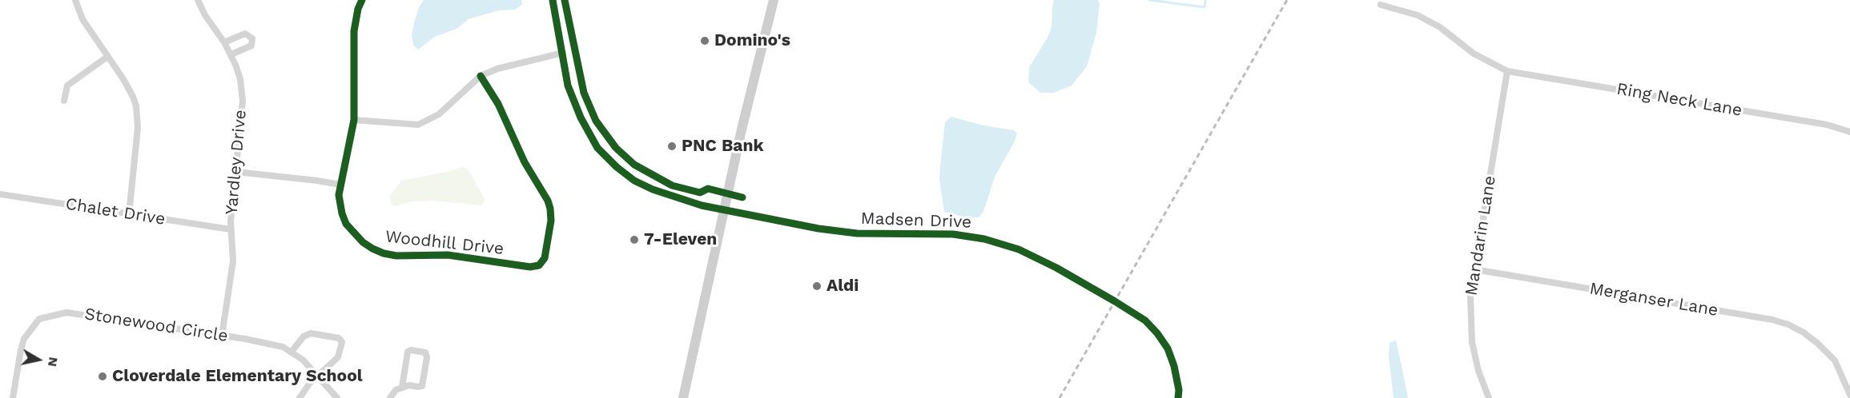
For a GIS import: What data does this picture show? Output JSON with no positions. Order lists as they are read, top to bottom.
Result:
{
  "streets": {
    "street": [
      "Ring Neck Lane",
      "Yardley Drive",
      "Chalet Drive",
      "Madsen Drive",
      "Mandarin Lane",
      "Woodhill Drive",
      "Merganser Lane",
      "Stonewood Circle"
    ]
  },
  "crossings": [
    ["Ring Neck Lane", "Mandarin Lane"],
    ["Yardley Drive", "Chalet Drive"],
    ["Yardley Drive", "Stonewood Circle"],
    ["Mandarin Lane", "Merganser Lane"]
  ],
  "places": [
    "Domino's",
    "PNC Bank",
    "7-Eleven",
    "Aldi",
    "Cloverdale Elementary School"
  ],
  "north": "right"
}
